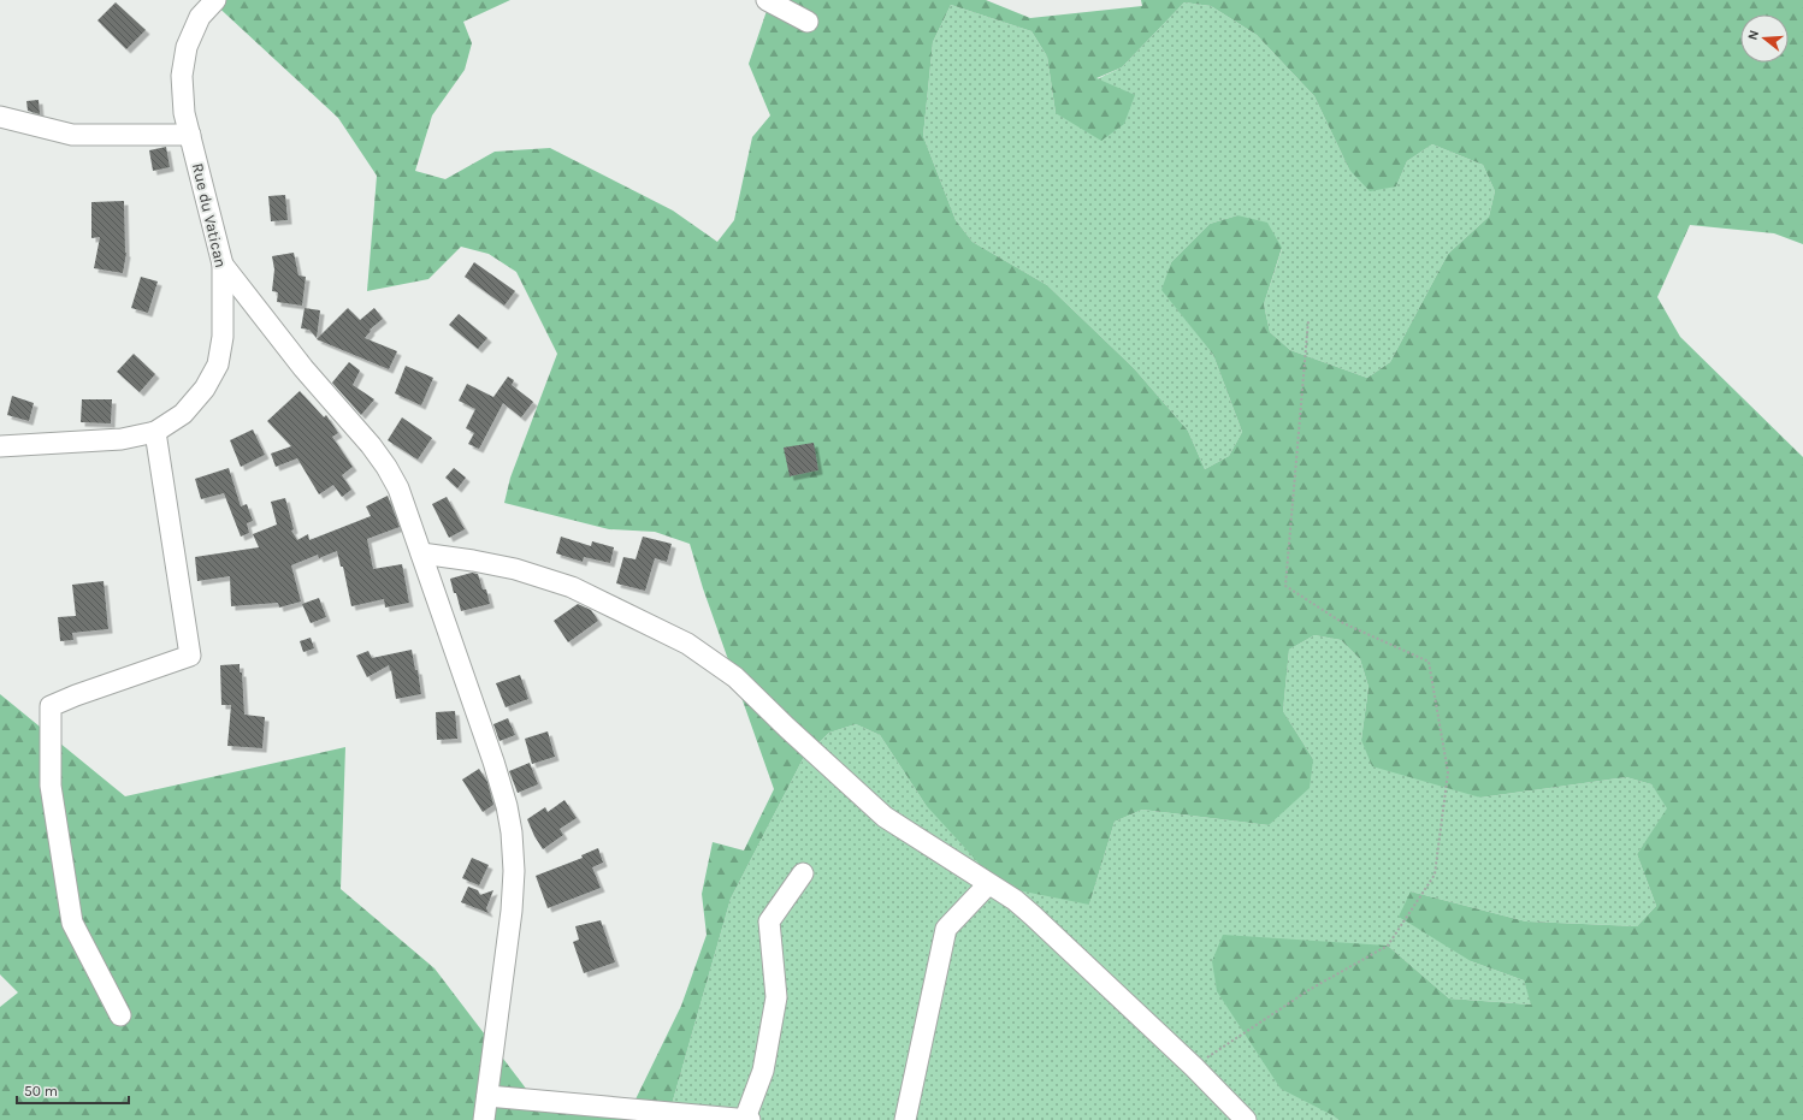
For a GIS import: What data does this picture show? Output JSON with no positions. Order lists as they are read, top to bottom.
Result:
{
  "streets": {
    "street": ["Rue du Vatican"]
  },
  "scale_bar": "50 m",
  "north": "left"
}
